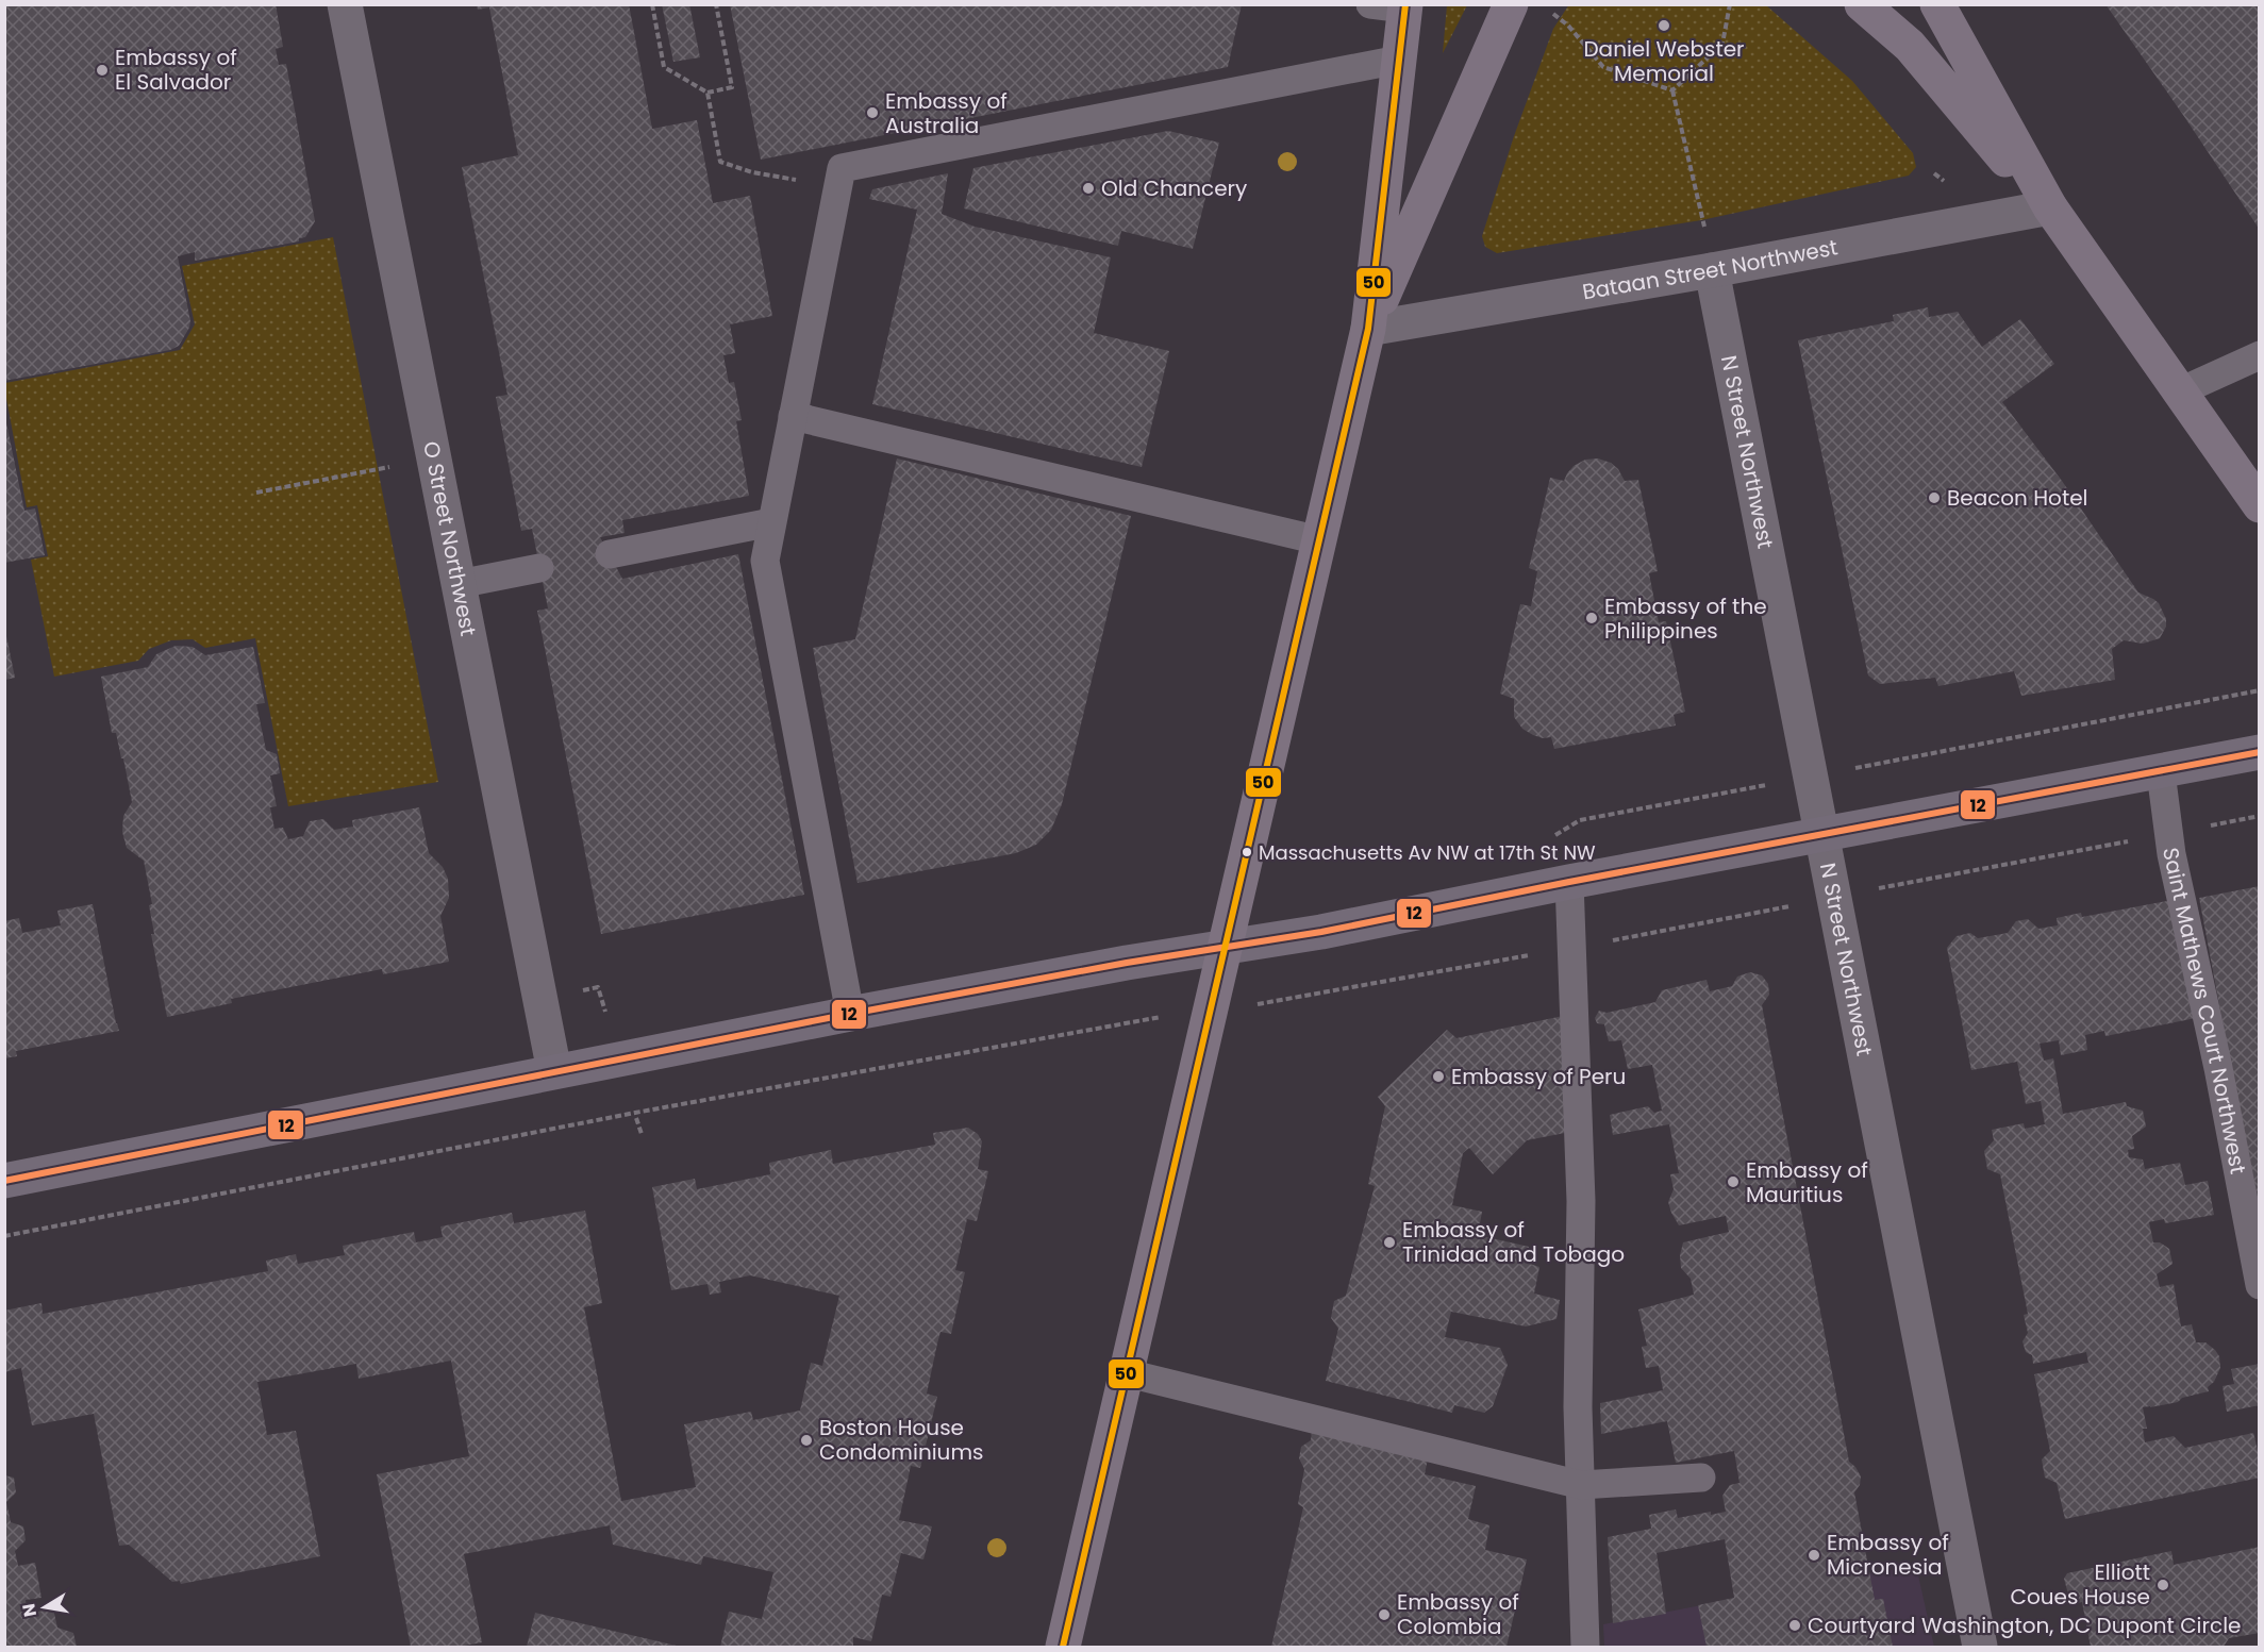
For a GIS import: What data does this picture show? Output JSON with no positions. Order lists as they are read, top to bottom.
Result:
{
  "streets": {
    "street": ["Bataan Street Northwest", "N Street Northwest", "O Street Northwest"],
    "lane": ["Saint Mathews Court Northwest"]
  },
  "crossings": [
    ["Bataan Street Northwest", "N Street Northwest"]
  ],
  "places": [
    "Daniel Webster Memorial",
    "Embassy of El Salvador",
    "Embassy of Australia",
    "Old Chancery",
    "Beacon Hotel",
    "Embassy of the Philippines",
    "Massachusetts Av NW at 17th St NW",
    "Embassy of Peru",
    "Embassy of Mauritius",
    "Embassy of Trinidad and Tobago",
    "Boston House Condominiums",
    "Embassy of Micronesia",
    "Elliott Coues House",
    "Embassy of Colombia",
    "Courtyard Washington, DC Dupont Circle"
  ],
  "lines": ["transit line 50", "transit line 12"],
  "north": "left"
}
